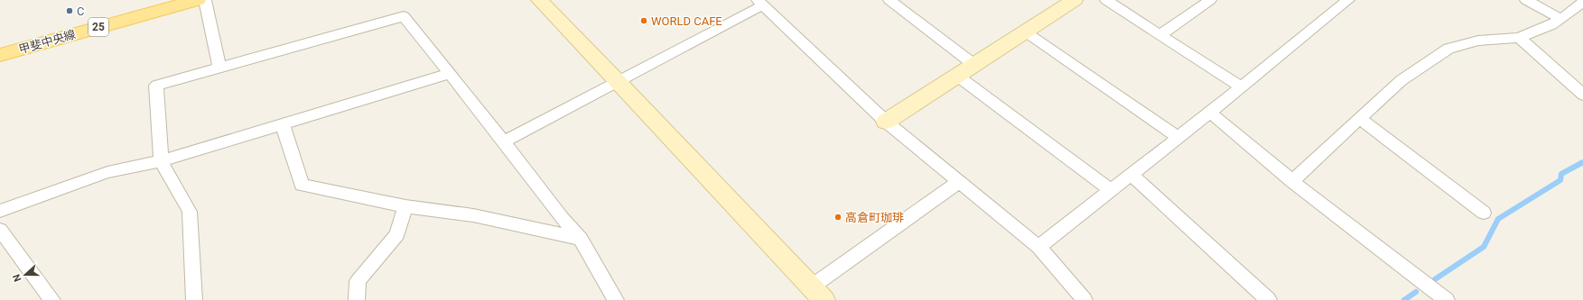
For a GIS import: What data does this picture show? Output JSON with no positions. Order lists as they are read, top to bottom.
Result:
{
  "streets": {
    "main road": ["25", "甲斐中央線"]
  },
  "places": ["C", "WORLD CAFE", "高倉町珈琲"],
  "north": "left"
}
